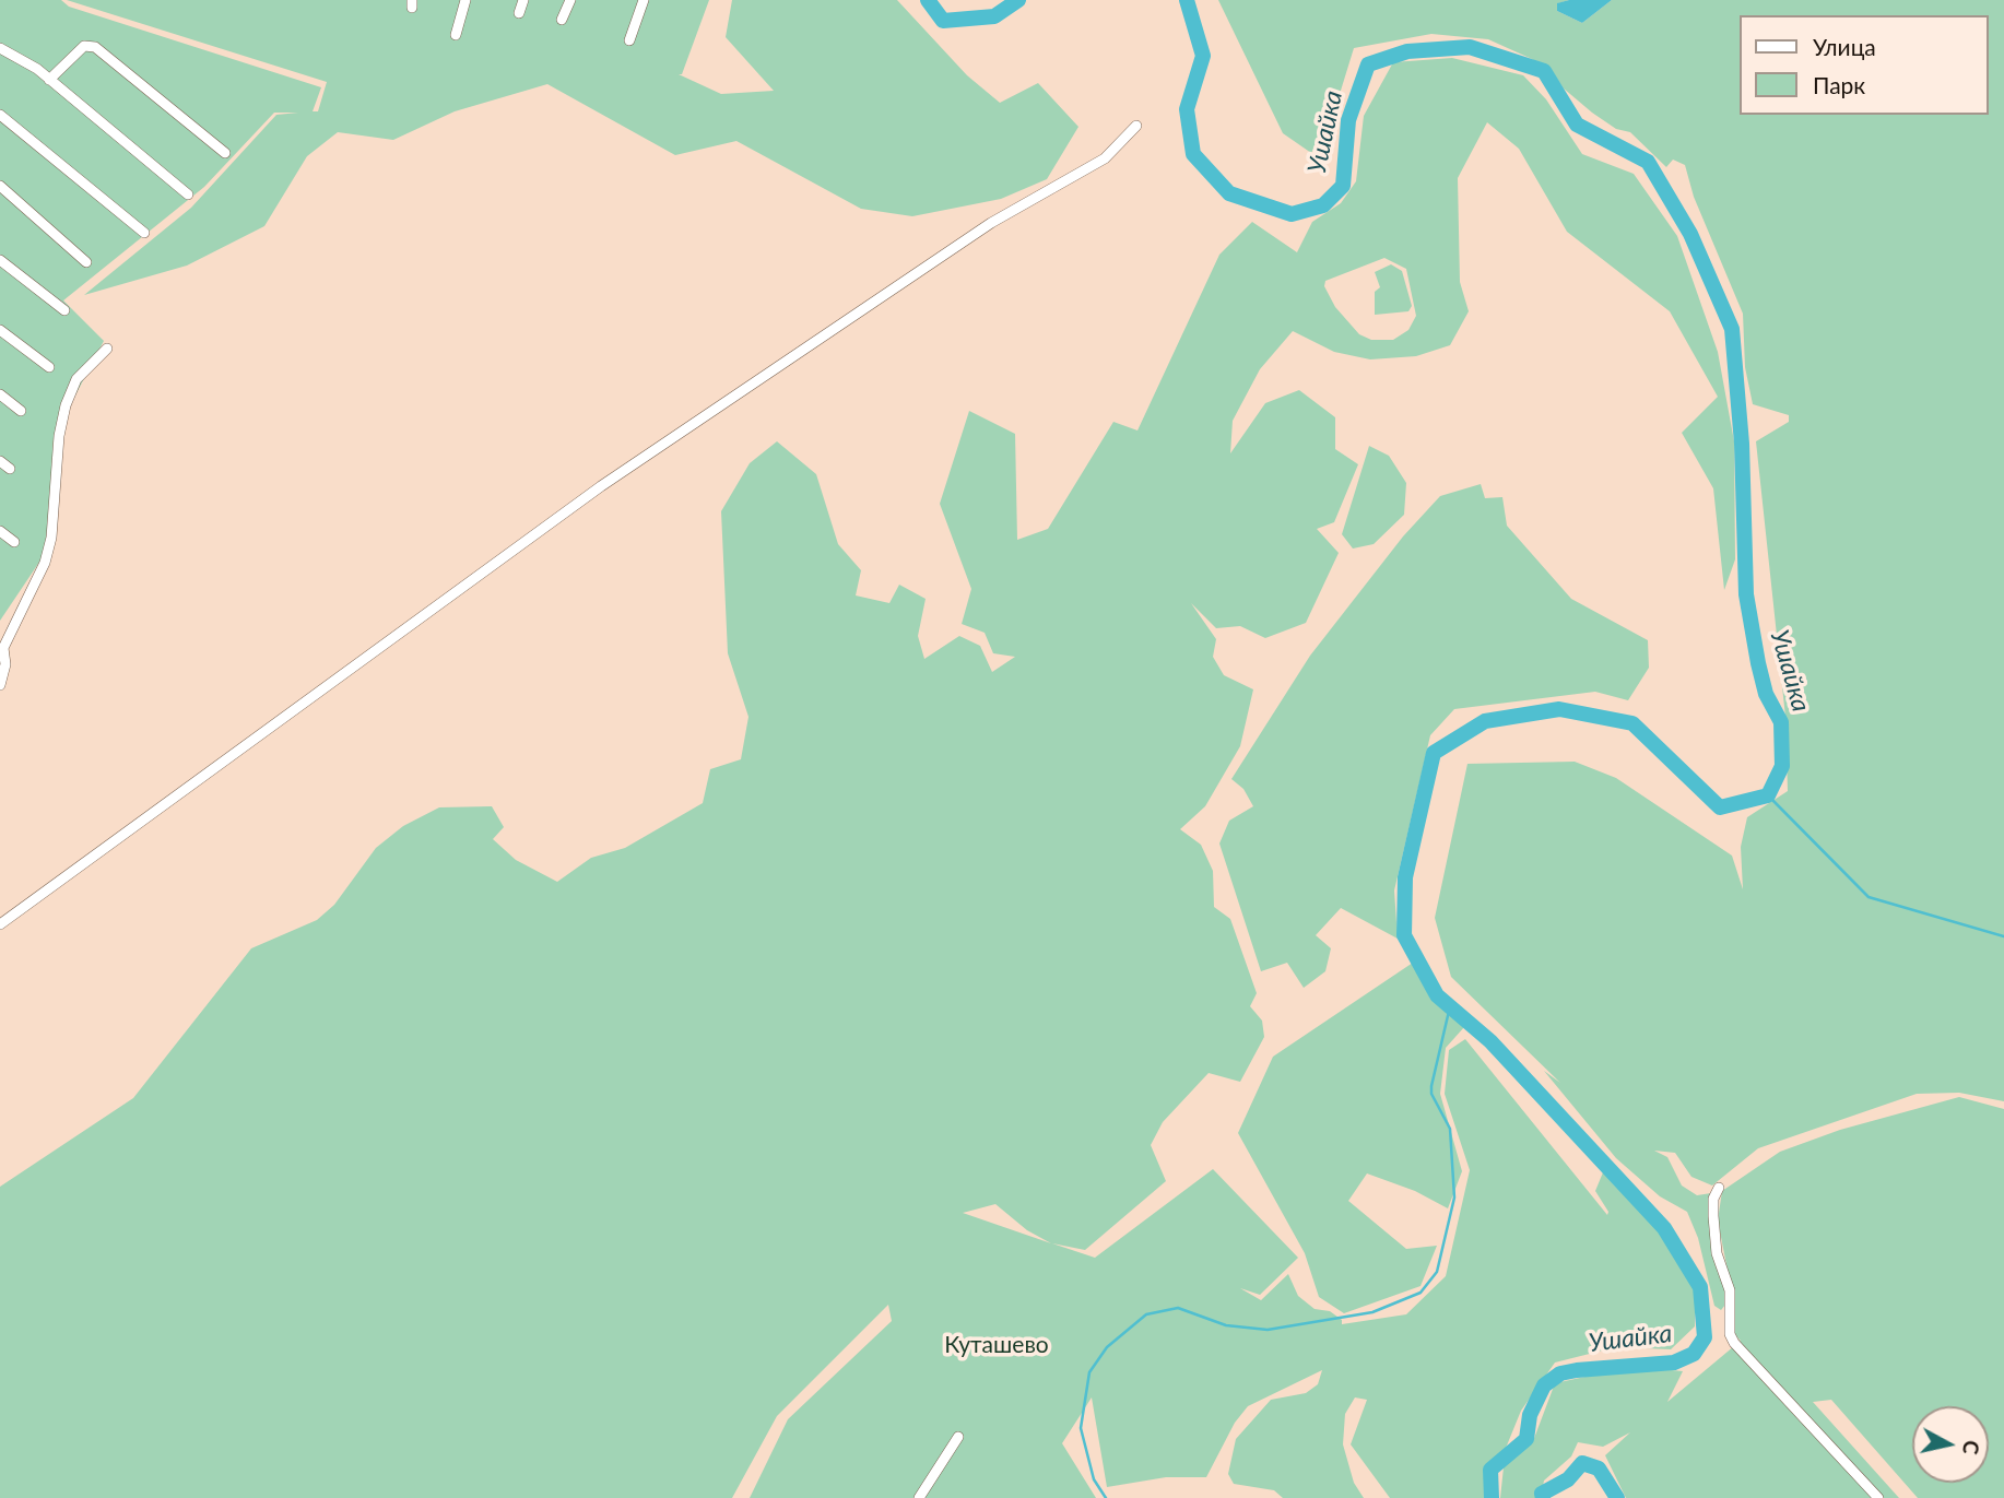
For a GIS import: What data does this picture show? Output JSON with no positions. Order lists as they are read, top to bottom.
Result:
{
  "water": ["Ушайка"],
  "parks": ["Куташево"],
  "legend": ["Улица", "Парк"],
  "north": "right"
}
